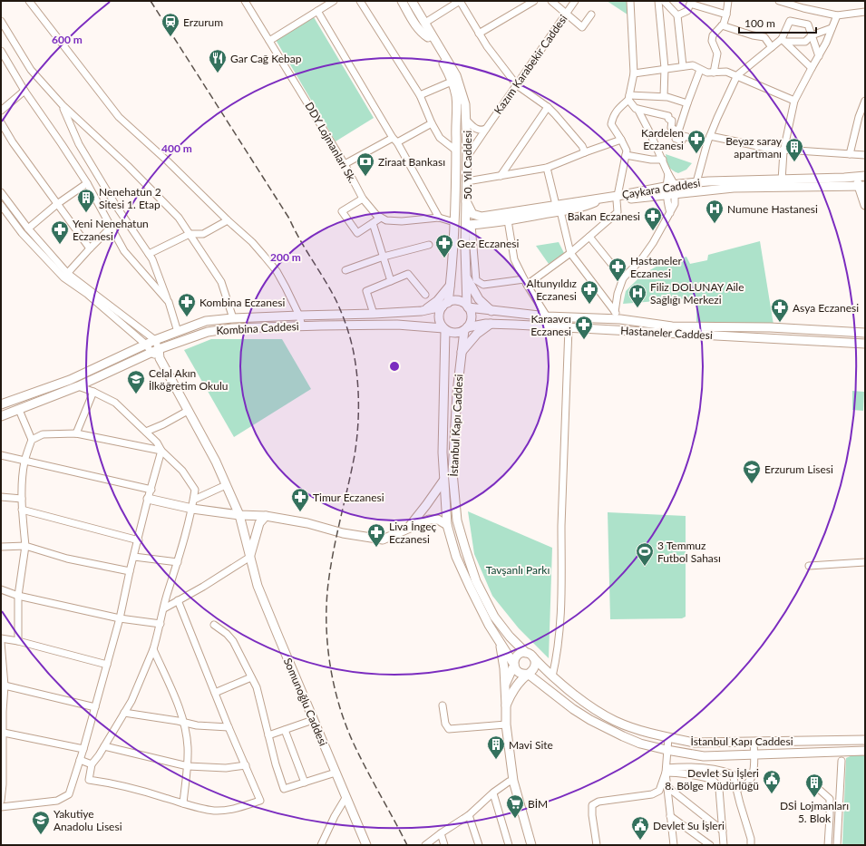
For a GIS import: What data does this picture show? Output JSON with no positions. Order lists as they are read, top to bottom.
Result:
{
  "streets": {
    "main road": [
      "50. Yıl Caddesi",
      "Çaykara Caddesi",
      "Kombina Caddesi",
      "Hastaneler Caddesi",
      "İstanbul Kapı Caddesi",
      "Somunoğlu Caddesi"
    ],
    "street": ["Kazım Karabekir Caddesi", "DDY Lojmanları Sk."]
  },
  "crossings": [
    ["Kazım Karabekir Caddesi", "50. Yıl Caddesi"],
    ["50. Yıl Caddesi", "Çaykara Caddesi"],
    ["50. Yıl Caddesi", "Kombina Caddesi"],
    ["50. Yıl Caddesi", "Hastaneler Caddesi"],
    ["50. Yıl Caddesi", "İstanbul Kapı Caddesi"],
    ["Kombina Caddesi", "Hastaneler Caddesi"],
    ["Kombina Caddesi", "İstanbul Kapı Caddesi"],
    ["Kombina Caddesi", "Somunoğlu Caddesi"],
    ["Hastaneler Caddesi", "İstanbul Kapı Caddesi"]
  ],
  "parks": ["Tavşanlı Parkı"],
  "places": {
    "station": ["Erzurum"],
    "restaurant": ["Gar Cağ Kebap"],
    "pharmacy": [
      "Kardelen Eczanesi",
      "Bakan Eczanesi",
      "Yeni Nenehatun Eczanesi",
      "Gez Eczanesi",
      "Hastaneler Eczanesi",
      "Altunyıldız Eczanesi",
      "Kombina Eczanesi",
      "Asya Eczanesi",
      "Karaavcı Eczanesi",
      "Timur Eczanesi",
      "Liva İngeç Eczanesi"
    ],
    "building": [
      "Beyaz saray apartmanı",
      "Nenehatun 2 Sitesi 1. Etap",
      "Mavi Site",
      "DSİ Lojmanları 5. Blok"
    ],
    "bank": ["Ziraat Bankası"],
    "hospital": ["Numune Hastanesi", "Filiz DOLUNAY Aile Sağlığı Merkezi"],
    "school or university": ["Celal Akın İlköğretim Okulu", "Erzurum Lisesi", "Yakutiye Anadolu Lisesi"],
    "sports": ["3 Temmuz Futbol Sahası"],
    "public building": ["Devlet Su İşleri 8. Bölge Müdürlüğü", "Devlet Su İşleri"],
    "supermarket": ["BİM"]
  },
  "scale_bar": "100 m",
  "rings": ["600 m", "400 m", "200 m"]
}
